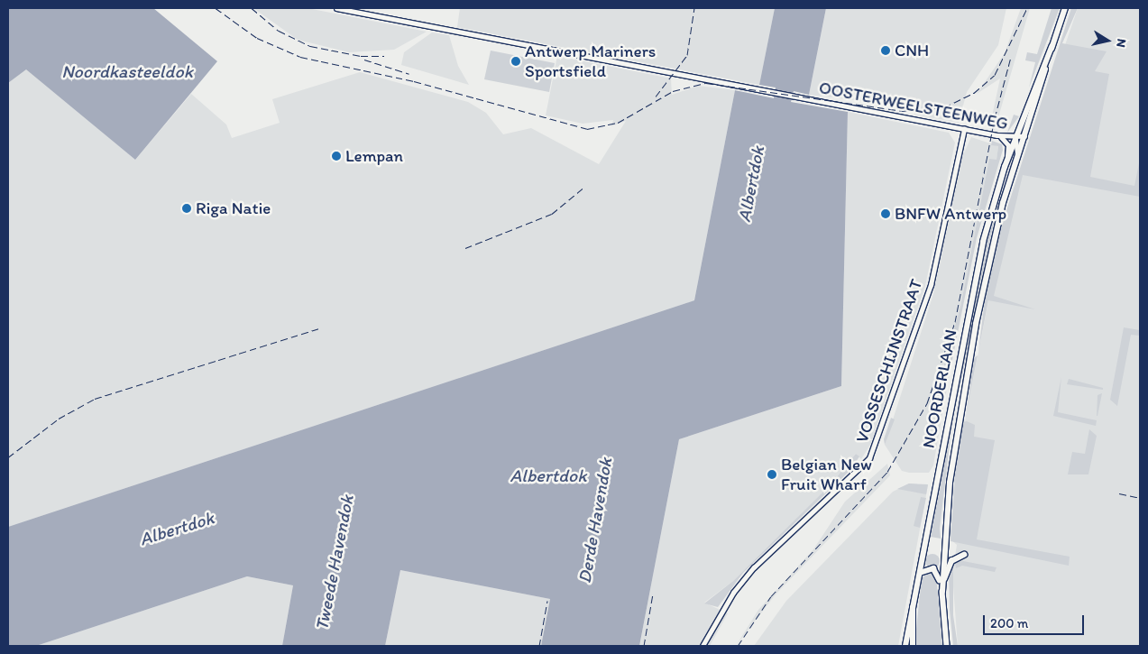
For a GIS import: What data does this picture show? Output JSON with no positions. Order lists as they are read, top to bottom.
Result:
{
  "streets": {
    "main road": ["OOSTERWEELSTEENWEG", "NOORDERLAAN"],
    "street": ["VOSSESCHIJNSTRAAT"]
  },
  "crossings": [
    ["OOSTERWEELSTEENWEG", "VOSSESCHIJNSTRAAT"],
    ["OOSTERWEELSTEENWEG", "NOORDERLAAN"]
  ],
  "water": [
    "Noordkasteeldok",
    "Albertdok",
    "Derde Havendok",
    "Tweede Havendok"
  ],
  "places": [
    "CNH",
    "Antwerp Mariners Sportsfield",
    "Lempan",
    "Riga Natie",
    "BNFW Antwerp",
    "Belgian New Fruit Wharf"
  ],
  "scale_bar": "200 m",
  "north": "right"
}
